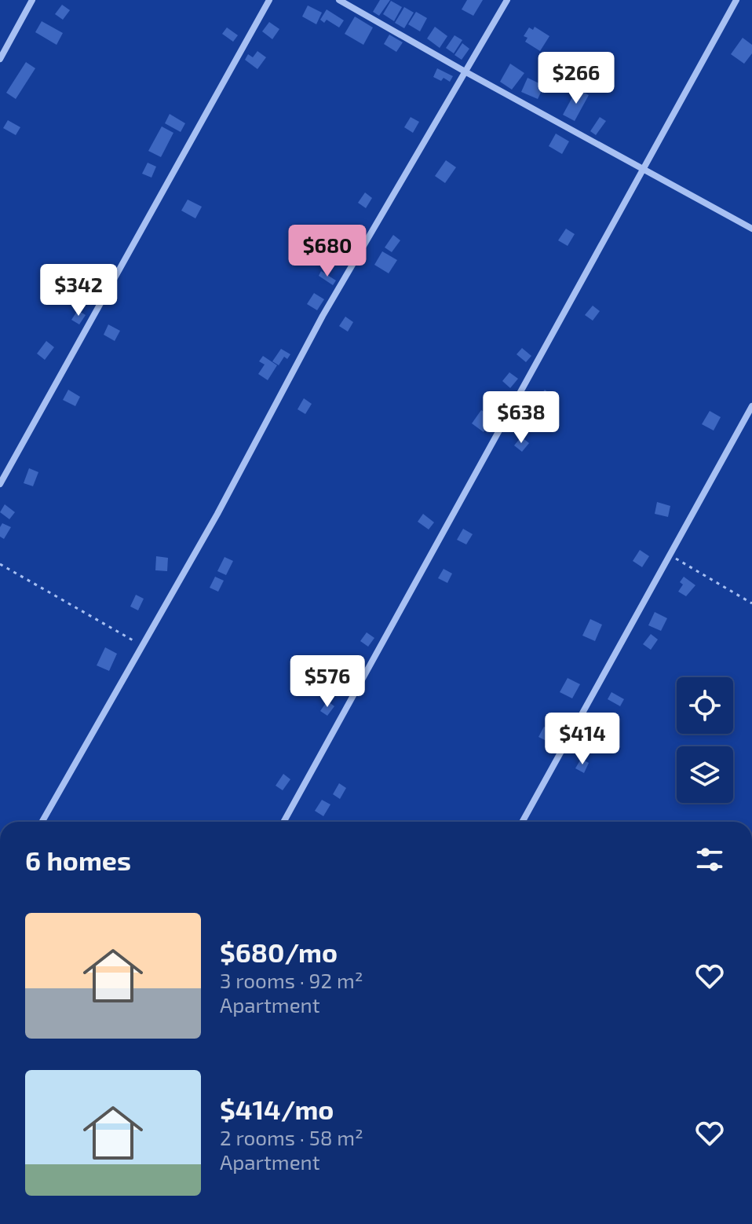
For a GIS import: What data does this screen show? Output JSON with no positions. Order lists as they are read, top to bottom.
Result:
{
  "page": {
    "price": [
      "$266",
      "$680",
      "$342",
      "$638",
      "$576",
      "$414"
    ],
    "heading": "6 homes",
    "list": [
      {
        "name": "$680/mo",
        "note": "3 rooms · 92 m² · Apartment"
      },
      {
        "name": "$414/mo",
        "note": "2 rooms · 58 m² · Apartment"
      }
    ]
  }
}
